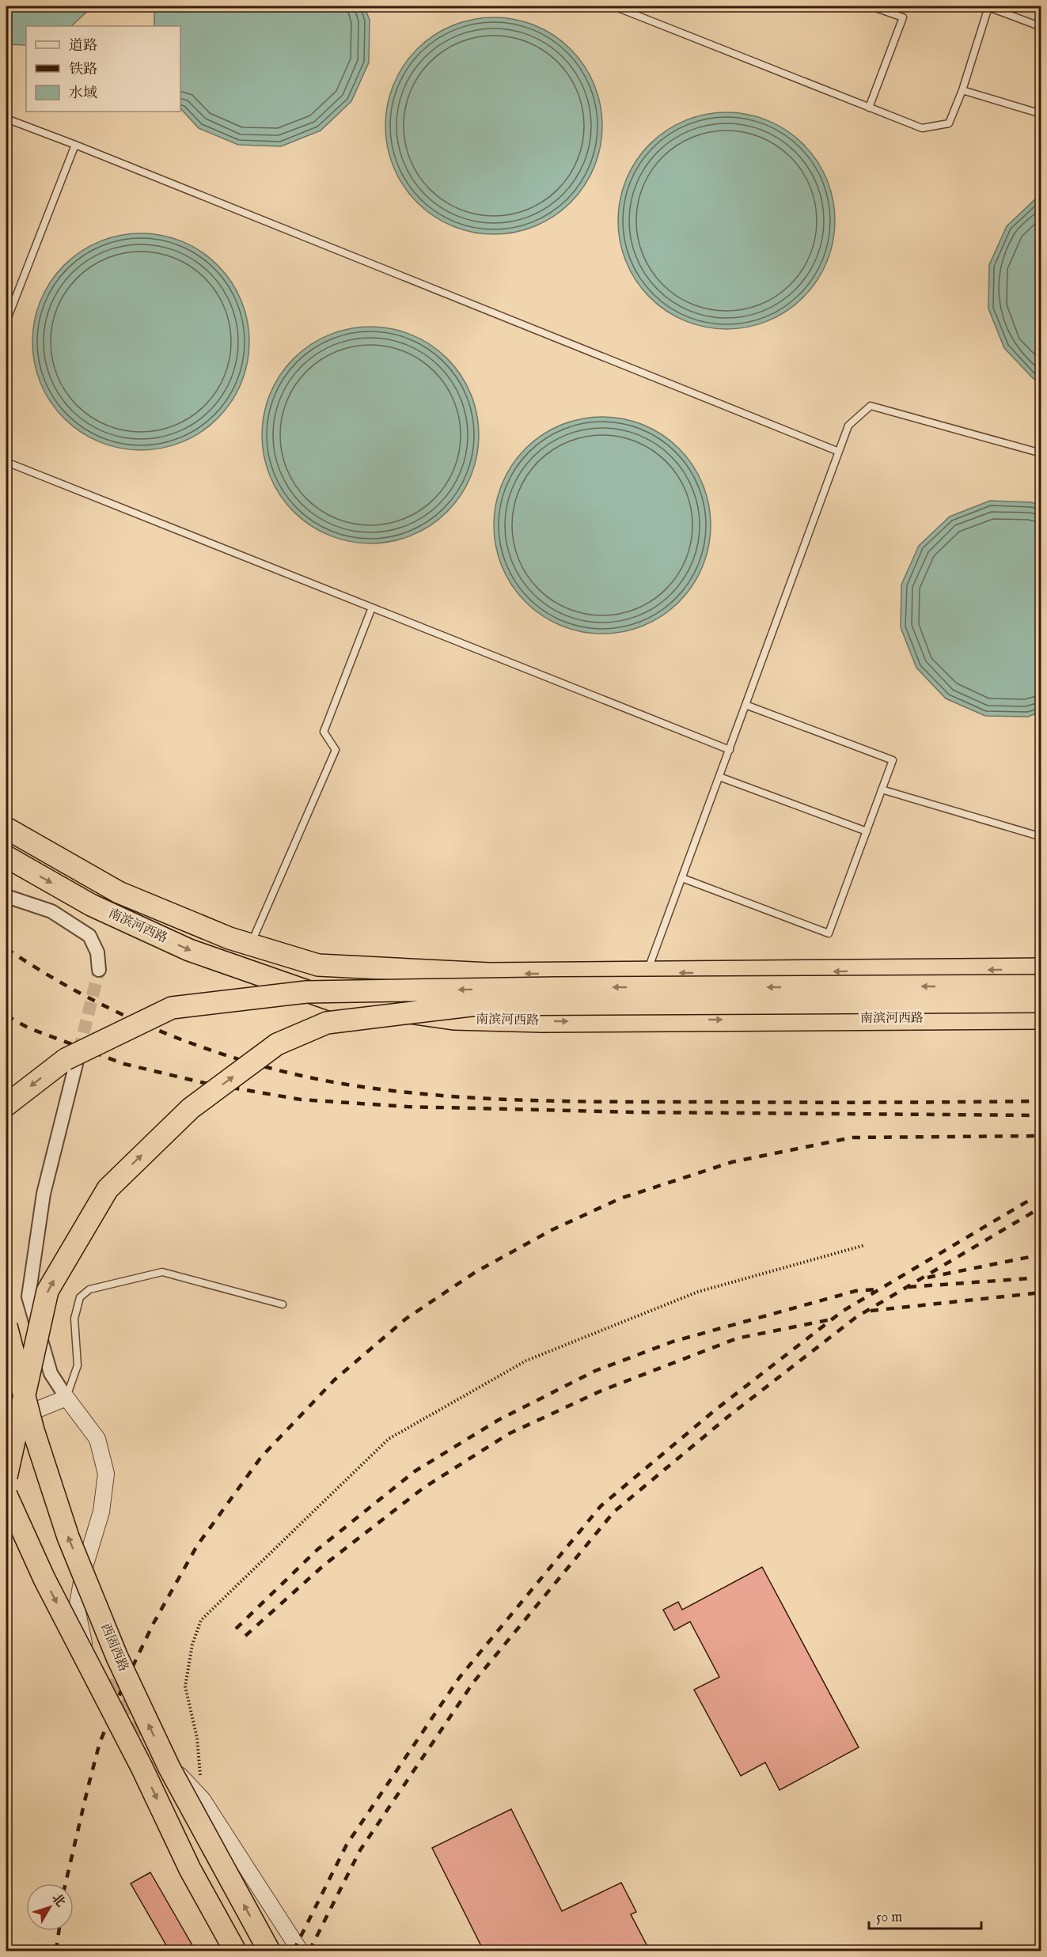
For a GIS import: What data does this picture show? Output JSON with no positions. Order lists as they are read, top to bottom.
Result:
{
  "streets": {
    "highway": ["南滨河西路", "西固西路"]
  },
  "legend": ["道路", "铁路", "水域"],
  "scale_bar": "50 m",
  "north": "top right"
}
